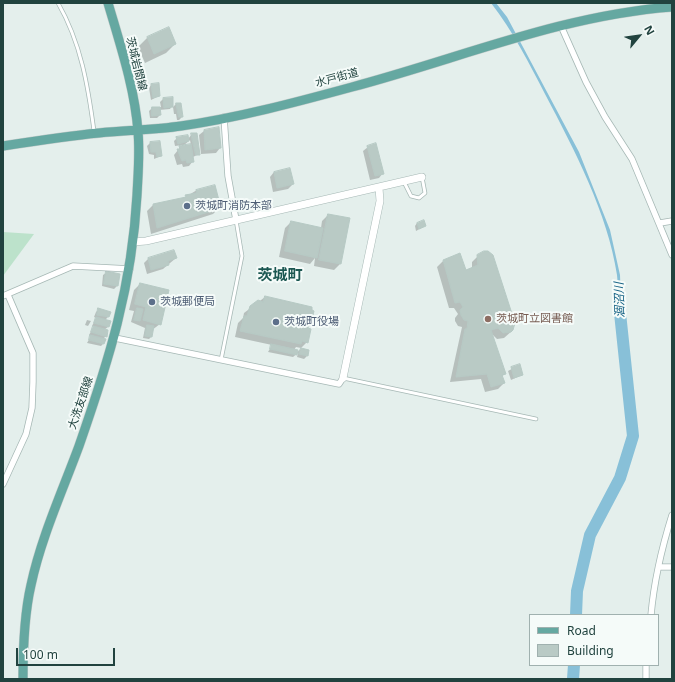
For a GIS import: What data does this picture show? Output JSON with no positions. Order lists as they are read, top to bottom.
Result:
{
  "streets": {
    "main road": ["茨城岩間線", "水戸街道", "大洗友部線"]
  },
  "crossings": [
    ["茨城岩間線", "水戸街道"],
    ["茨城岩間線", "大洗友部線"],
    ["水戸街道", "大洗友部線"]
  ],
  "districts": ["茨城町"],
  "water": ["涸沼川"],
  "places": [
    "茨城町消防本部",
    "茨城郵便局",
    "茨城町立図書館",
    "茨城町役場"
  ],
  "legend": ["Road", "Building"],
  "scale_bar": "100 m",
  "north": "top right"
}
